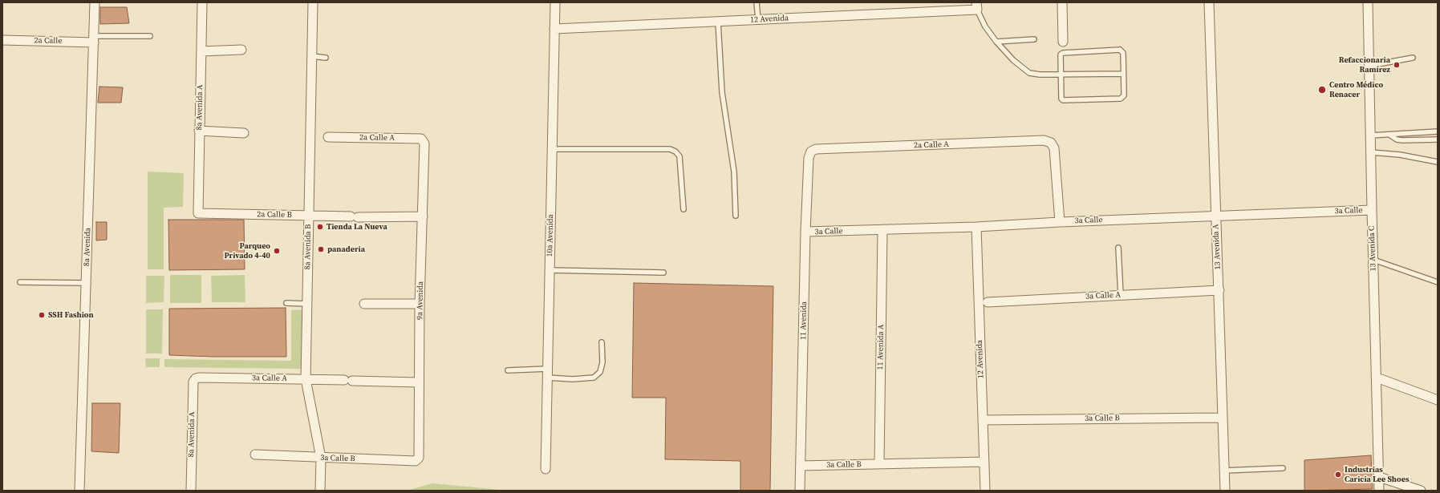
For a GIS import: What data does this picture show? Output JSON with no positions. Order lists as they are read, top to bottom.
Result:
{
  "streets": {
    "street": [
      "12 Avenida",
      "2a Calle",
      "8a Avenida A",
      "2a Calle A",
      "3a Calle",
      "2a Calle B",
      "10a Avenida",
      "8a Avenida",
      "8a Avenida B",
      "13 Avenida A",
      "13 Avenida C",
      "3a Calle A",
      "9a Avenida",
      "11 Avenida",
      "11 Avenida A",
      "3a Calle B"
    ]
  },
  "crossings": [
    ["12 Avenida", "3a Calle"],
    ["12 Avenida", "10a Avenida"],
    ["12 Avenida", "3a Calle B"],
    ["2a Calle", "8a Avenida"],
    ["8a Avenida A", "2a Calle B"],
    ["8a Avenida A", "3a Calle A"],
    ["2a Calle A", "3a Calle"],
    ["2a Calle A", "9a Avenida"],
    ["2a Calle A", "11 Avenida"],
    ["3a Calle", "13 Avenida A"],
    ["3a Calle", "13 Avenida C"],
    ["3a Calle", "11 Avenida"],
    ["3a Calle", "11 Avenida A"],
    ["2a Calle B", "8a Avenida B"],
    ["2a Calle B", "9a Avenida"],
    ["8a Avenida B", "3a Calle A"],
    ["8a Avenida B", "3a Calle B"],
    ["13 Avenida A", "3a Calle A"],
    ["13 Avenida A", "3a Calle B"],
    ["3a Calle A", "9a Avenida"],
    ["9a Avenida", "3a Calle B"],
    ["11 Avenida", "3a Calle B"],
    ["11 Avenida A", "3a Calle B"]
  ],
  "places": [
    "Refaccionaria Ramírez",
    "Centro Médico Renacer",
    "Tienda La Nueva",
    "panaderia",
    "Parqueo Privado 4-40",
    "SSH Fashion",
    "Industrias Caricia Lee Shoes"
  ]
}
